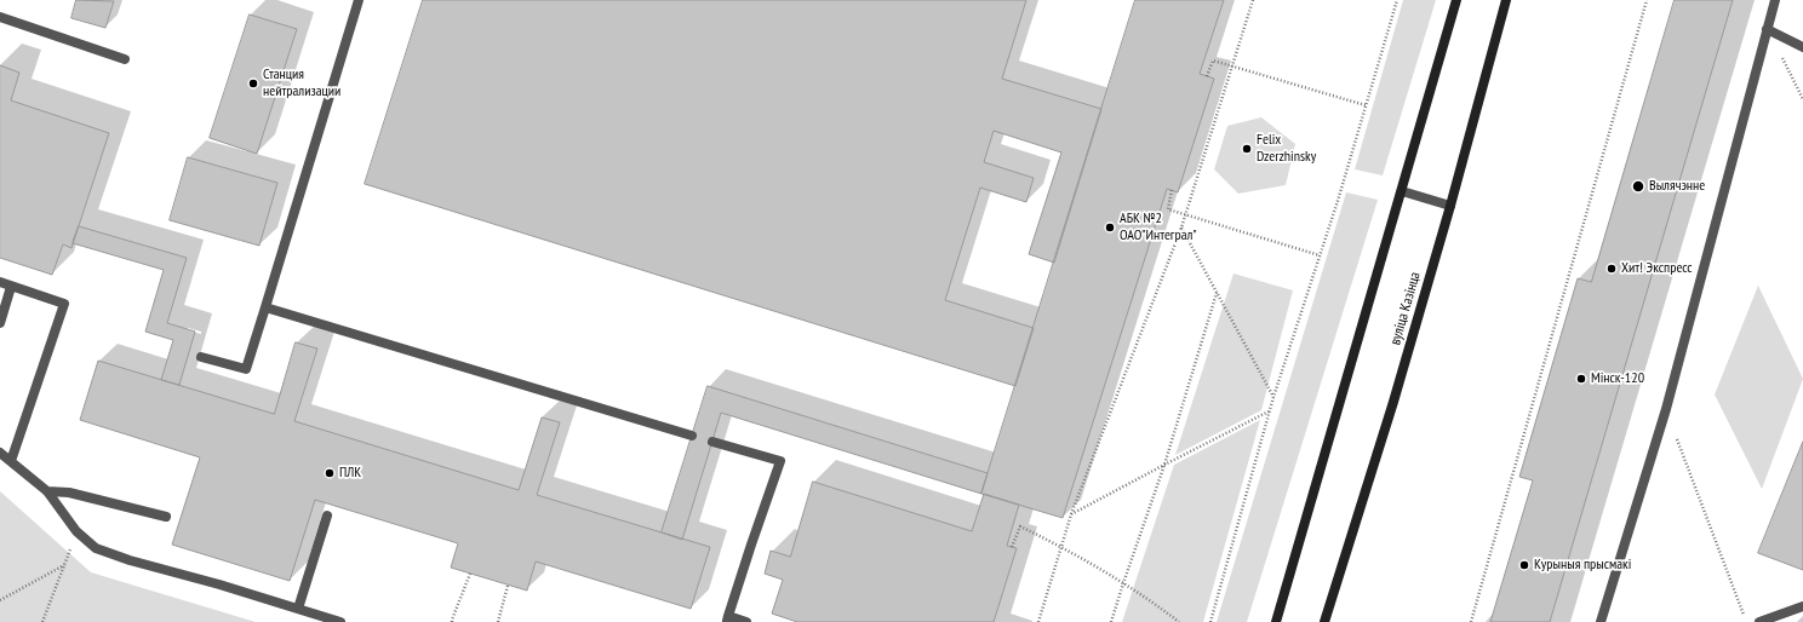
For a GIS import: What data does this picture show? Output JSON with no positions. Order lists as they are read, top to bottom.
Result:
{
  "streets": {
    "main road": ["вуліца Казінца"]
  },
  "places": [
    "Станция нейтрализации",
    "Felix Dzerzhinsky",
    "Вылячэнне",
    "АБК №2 ОАО\"Интеграл\"",
    "Хит! Экспресс",
    "Мінск-120",
    "ПЛК",
    "Курыныя прысмакі"
  ]
}
